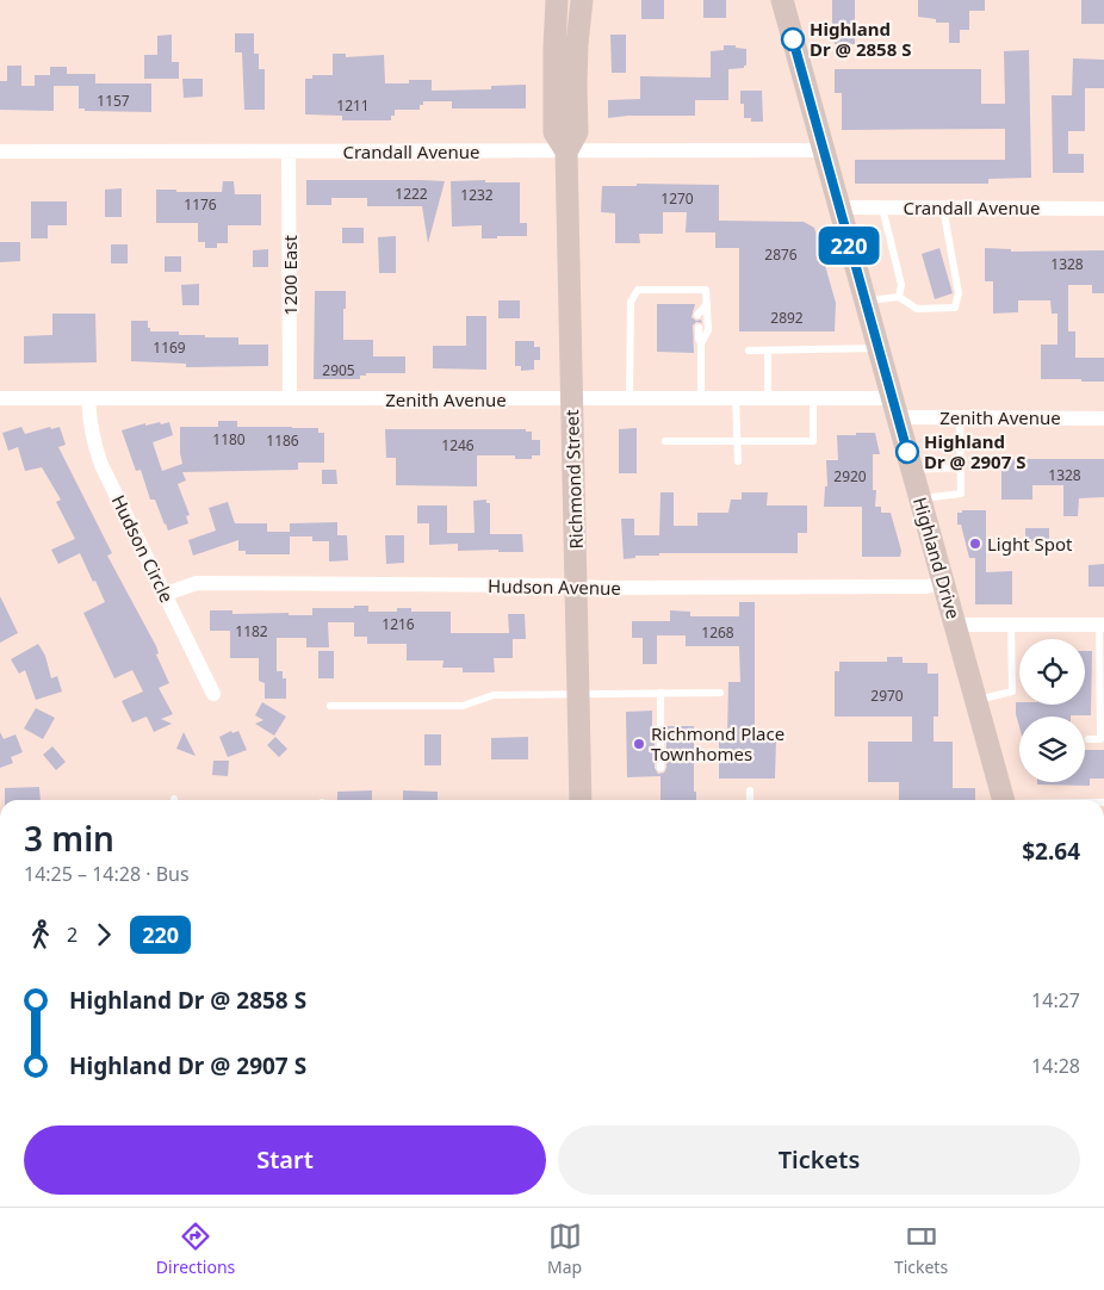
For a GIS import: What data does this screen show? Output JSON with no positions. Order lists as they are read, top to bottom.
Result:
{
  "streets": {
    "main road": ["Richmond Street", "Highland Drive"],
    "street": [
      "Crandall Avenue",
      "1200 East",
      "Zenith Avenue",
      "Hudson Circle",
      "Hudson Avenue"
    ]
  },
  "crossings": [
    ["Crandall Avenue", "1200 East"],
    ["Crandall Avenue", "Richmond Street"],
    ["Crandall Avenue", "Highland Drive"],
    ["1200 East", "Zenith Avenue"],
    ["Zenith Avenue", "Richmond Street"],
    ["Zenith Avenue", "Hudson Circle"],
    ["Zenith Avenue", "Highland Drive"],
    ["Richmond Street", "Hudson Avenue"],
    ["Hudson Circle", "Hudson Avenue"],
    ["Highland Drive", "Hudson Avenue"]
  ],
  "places": [
    "Highland Dr @ 2858 S",
    "Highland Dr @ 2907 S",
    "Light Spot",
    "Richmond Place Townhomes"
  ],
  "lines": ["bus line 220"],
  "house_numbers": [
    "1157",
    "1211",
    "1222",
    "1232",
    "1270",
    "1176",
    "2876",
    "1328",
    "2892",
    "1169",
    "2905",
    "1180",
    "1186",
    "1246",
    "1328",
    "2920",
    "1216",
    "1182",
    "1268",
    "2970"
  ],
  "page": {
    "on_map": "220",
    "heading": ["3 min", "14:25 – 14:28 · Bus", "$2.64"],
    "legs": ["2", "220"],
    "list": [
      {
        "name": "Highland Dr @ 2858 S",
        "value": "14:27"
      },
      {
        "name": "Highland Dr @ 2907 S",
        "value": "14:28"
      }
    ],
    "buttons": ["Start", "Tickets"],
    "tabs": ["Directions", "Map", "Tickets"]
  }
}
